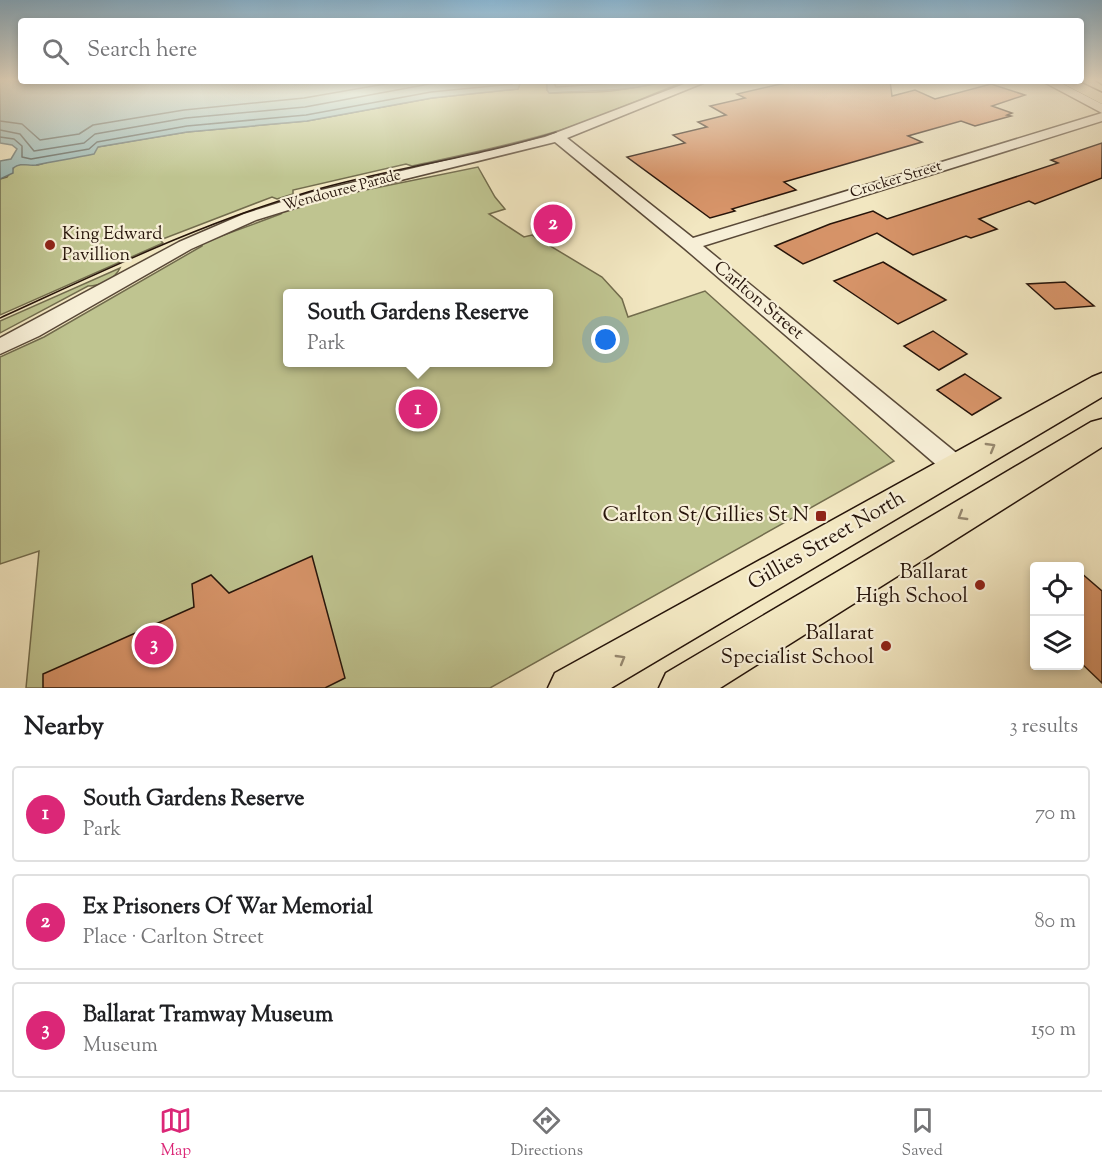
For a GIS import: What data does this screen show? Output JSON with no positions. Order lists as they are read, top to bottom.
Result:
{
  "streets": {
    "main road": ["Gillies Street North"],
    "street": ["Crocker Street", "Wendouree Parade", "Carlton Street"]
  },
  "crossings": [
    ["Crocker Street", "Carlton Street"],
    ["Wendouree Parade", "Carlton Street"],
    ["Carlton Street", "Gillies Street North"]
  ],
  "places": {
    "other": ["King Edward Pavillion", "Ballarat High School", "Ballarat Specialist School"],
    "transit": ["Carlton St/Gillies St N"]
  },
  "page": {
    "search": "Search here",
    "pins": ["2", "1", "3"],
    "popup": ["South Gardens Reserve", "Park"],
    "heading": ["Nearby", "3 results"],
    "list": [
      {
        "mark": "1",
        "name": "South Gardens Reserve",
        "note": "Park",
        "value": "70 m"
      },
      {
        "mark": "2",
        "name": "Ex Prisoners Of War Memorial",
        "note": "Place · Carlton Street",
        "value": "80 m"
      },
      {
        "mark": "3",
        "name": "Ballarat Tramway Museum",
        "note": "Museum",
        "value": "150 m"
      }
    ],
    "nav": ["Map", "Directions", "Saved"]
  }
}
